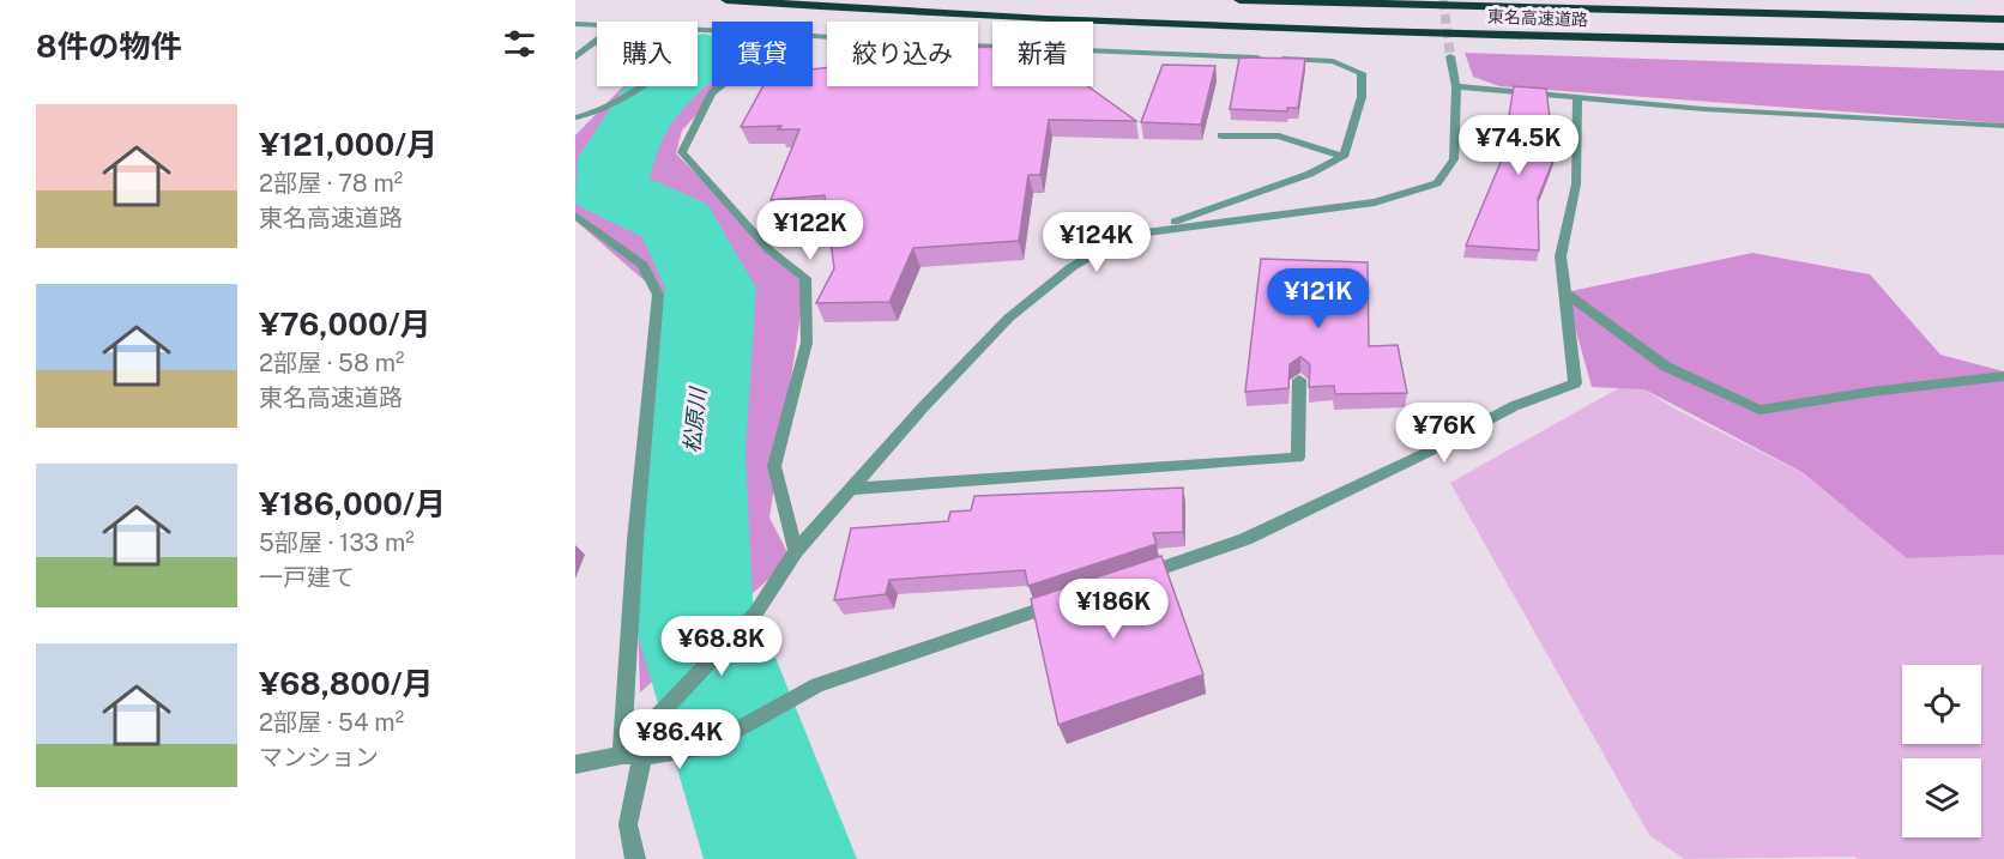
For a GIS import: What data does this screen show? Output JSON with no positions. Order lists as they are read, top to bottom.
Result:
{
  "streets": {
    "highway": ["東名高速道路"]
  },
  "water": ["松原川"],
  "page": {
    "heading": "8件の物件",
    "chip": [
      "購入",
      "賃貸",
      "絞り込み",
      "新着"
    ],
    "list": [
      {
        "name": "¥121,000/月",
        "note": "2部屋 · 78 m² · 東名高速道路"
      },
      {
        "name": "¥76,000/月",
        "note": "2部屋 · 58 m² · 東名高速道路"
      },
      {
        "name": "¥186,000/月",
        "note": "5部屋 · 133 m² · 一戸建て"
      },
      {
        "name": "¥68,800/月",
        "note": "2部屋 · 54 m² · マンション"
      }
    ],
    "price": [
      "¥74.5K",
      "¥122K",
      "¥124K",
      "¥121K",
      "¥76K",
      "¥186K",
      "¥68.8K",
      "¥86.4K"
    ]
  }
}
